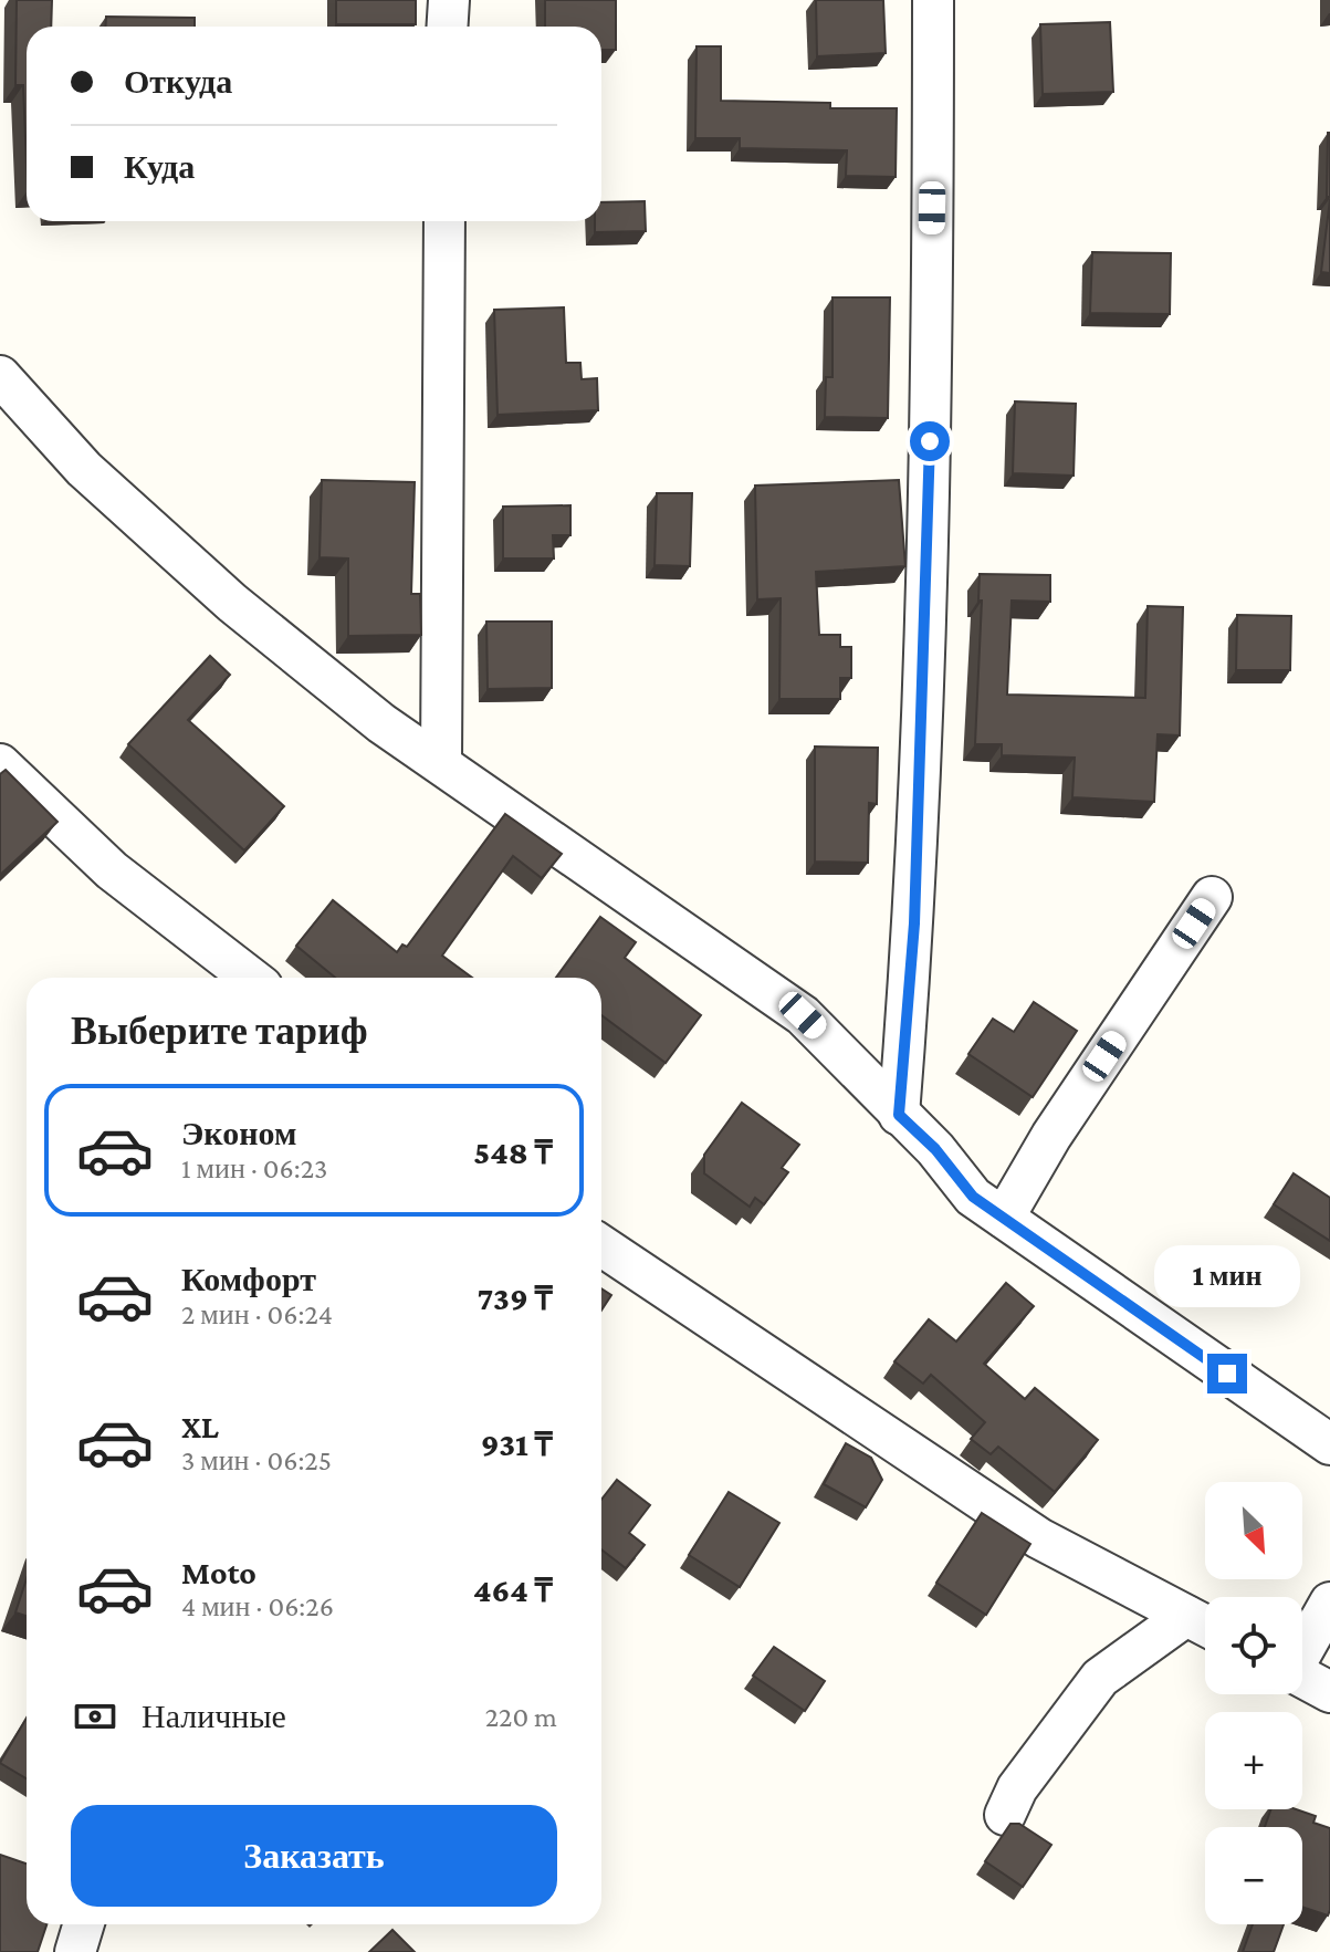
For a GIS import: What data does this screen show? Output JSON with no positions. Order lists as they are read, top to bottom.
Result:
{
  "north": "bottom right",
  "page": {
    "banner": ["Откуда", "Куда"],
    "heading": "Выберите тариф",
    "list": [
      {
        "name": "Эконом",
        "note": "1 мин · 06:23",
        "value": "548 ₸"
      },
      {
        "name": "Комфорт",
        "note": "2 мин · 06:24",
        "value": "739 ₸"
      },
      {
        "name": "XL",
        "note": "3 мин · 06:25",
        "value": "931 ₸"
      },
      {
        "name": "Moto",
        "note": "4 мин · 06:26",
        "value": "464 ₸"
      }
    ],
    "bubble": "1 мин",
    "map_buttons": ["+", "−"],
    "pay": ["Наличные", "220 m"],
    "buttons": "Заказать"
  }
}
